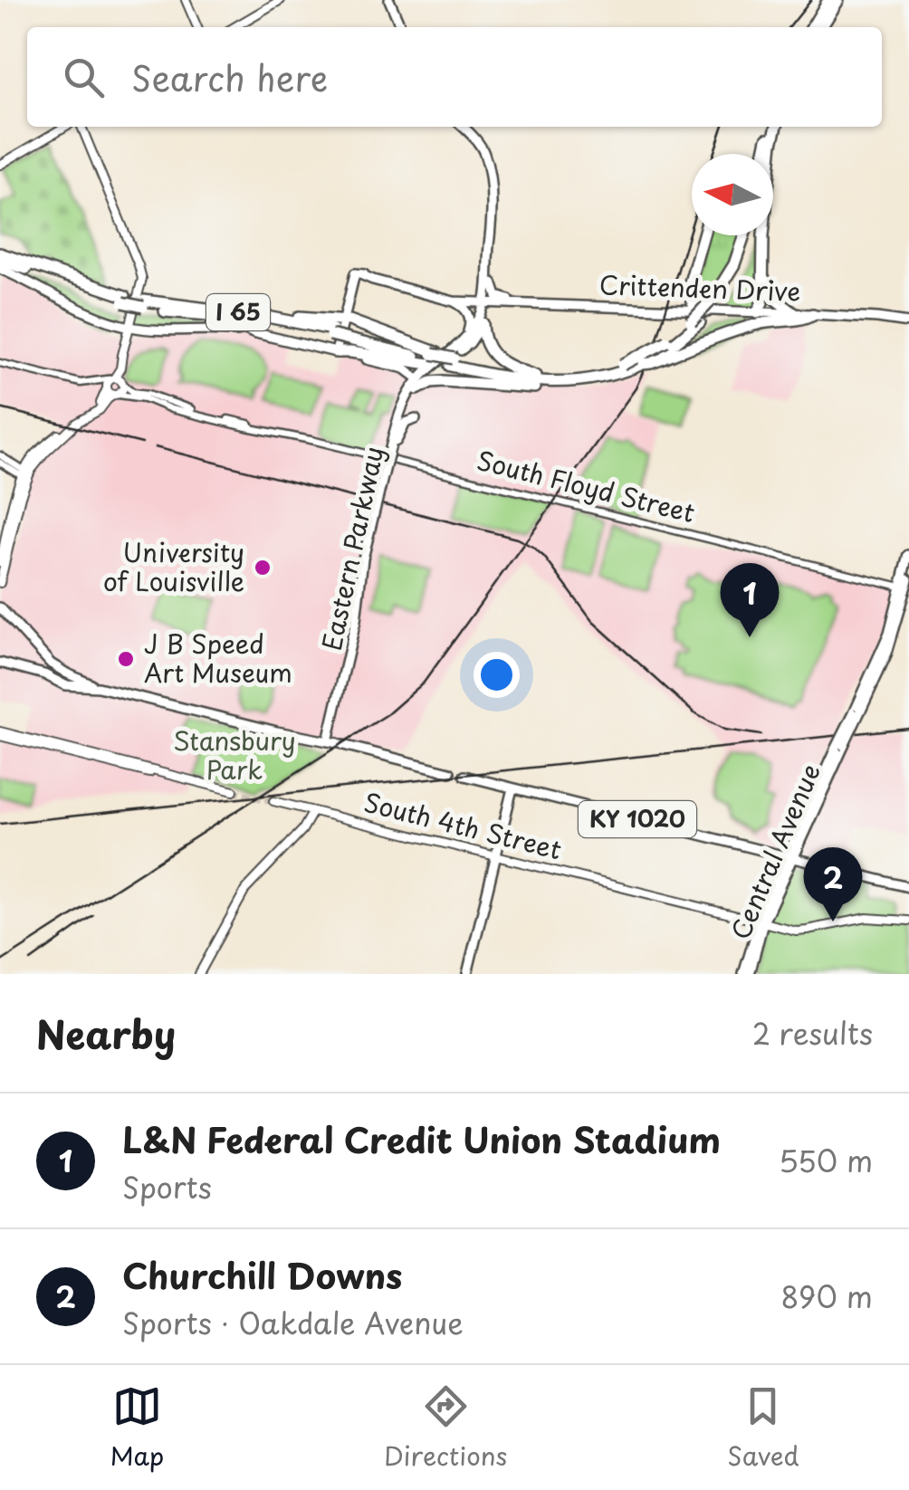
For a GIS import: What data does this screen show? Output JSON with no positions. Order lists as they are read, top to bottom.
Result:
{
  "streets": {
    "highway": ["I 65"],
    "main road": [
      "Crittenden Drive",
      "Eastern Parkway",
      "KY 1020",
      "South 4th Street",
      "Central Avenue"
    ],
    "street": ["South Floyd Street"]
  },
  "crossings": [
    ["Crittenden Drive", "Eastern Parkway"],
    ["South Floyd Street", "Central Avenue"],
    ["KY 1020", "Central Avenue"],
    ["South 4th Street", "Central Avenue"]
  ],
  "parks": ["Stansbury Park"],
  "places": ["University of Louisville", "J B Speed Art Museum"],
  "north": "left",
  "page": {
    "search": "Search here",
    "pins": ["1", "2"],
    "heading": ["Nearby", "2 results"],
    "list": [
      {
        "mark": "1",
        "name": "L&N Federal Credit Union Stadium",
        "note": "Sports",
        "value": "550 m"
      },
      {
        "mark": "2",
        "name": "Churchill Downs",
        "note": "Sports · Oakdale Avenue",
        "value": "890 m"
      }
    ],
    "nav": ["Map", "Directions", "Saved"]
  }
}
